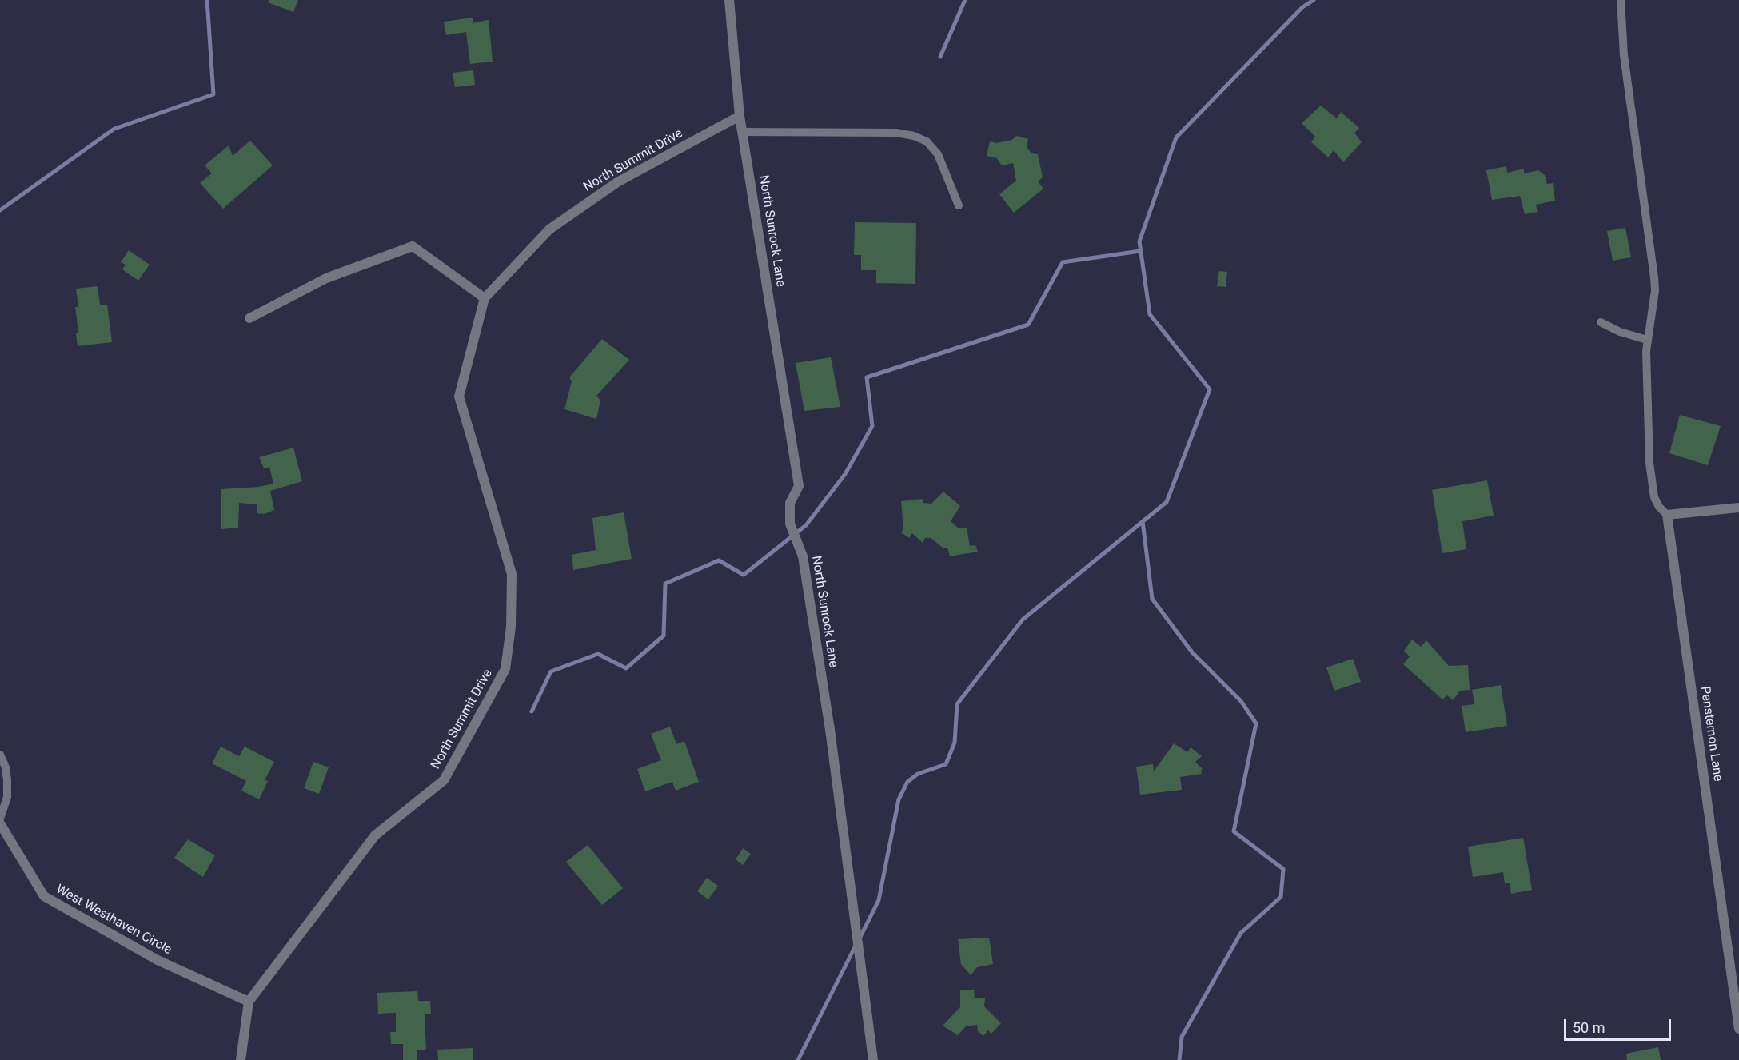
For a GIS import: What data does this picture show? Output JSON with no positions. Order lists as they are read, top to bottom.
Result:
{
  "streets": {
    "street": [
      "North Summit Drive",
      "North Sunrock Lane",
      "Penstemon Lane",
      "West Westhaven Circle"
    ]
  },
  "crossings": [
    ["North Summit Drive", "North Sunrock Lane"],
    ["North Summit Drive", "West Westhaven Circle"]
  ],
  "scale_bar": "50 m"
}
